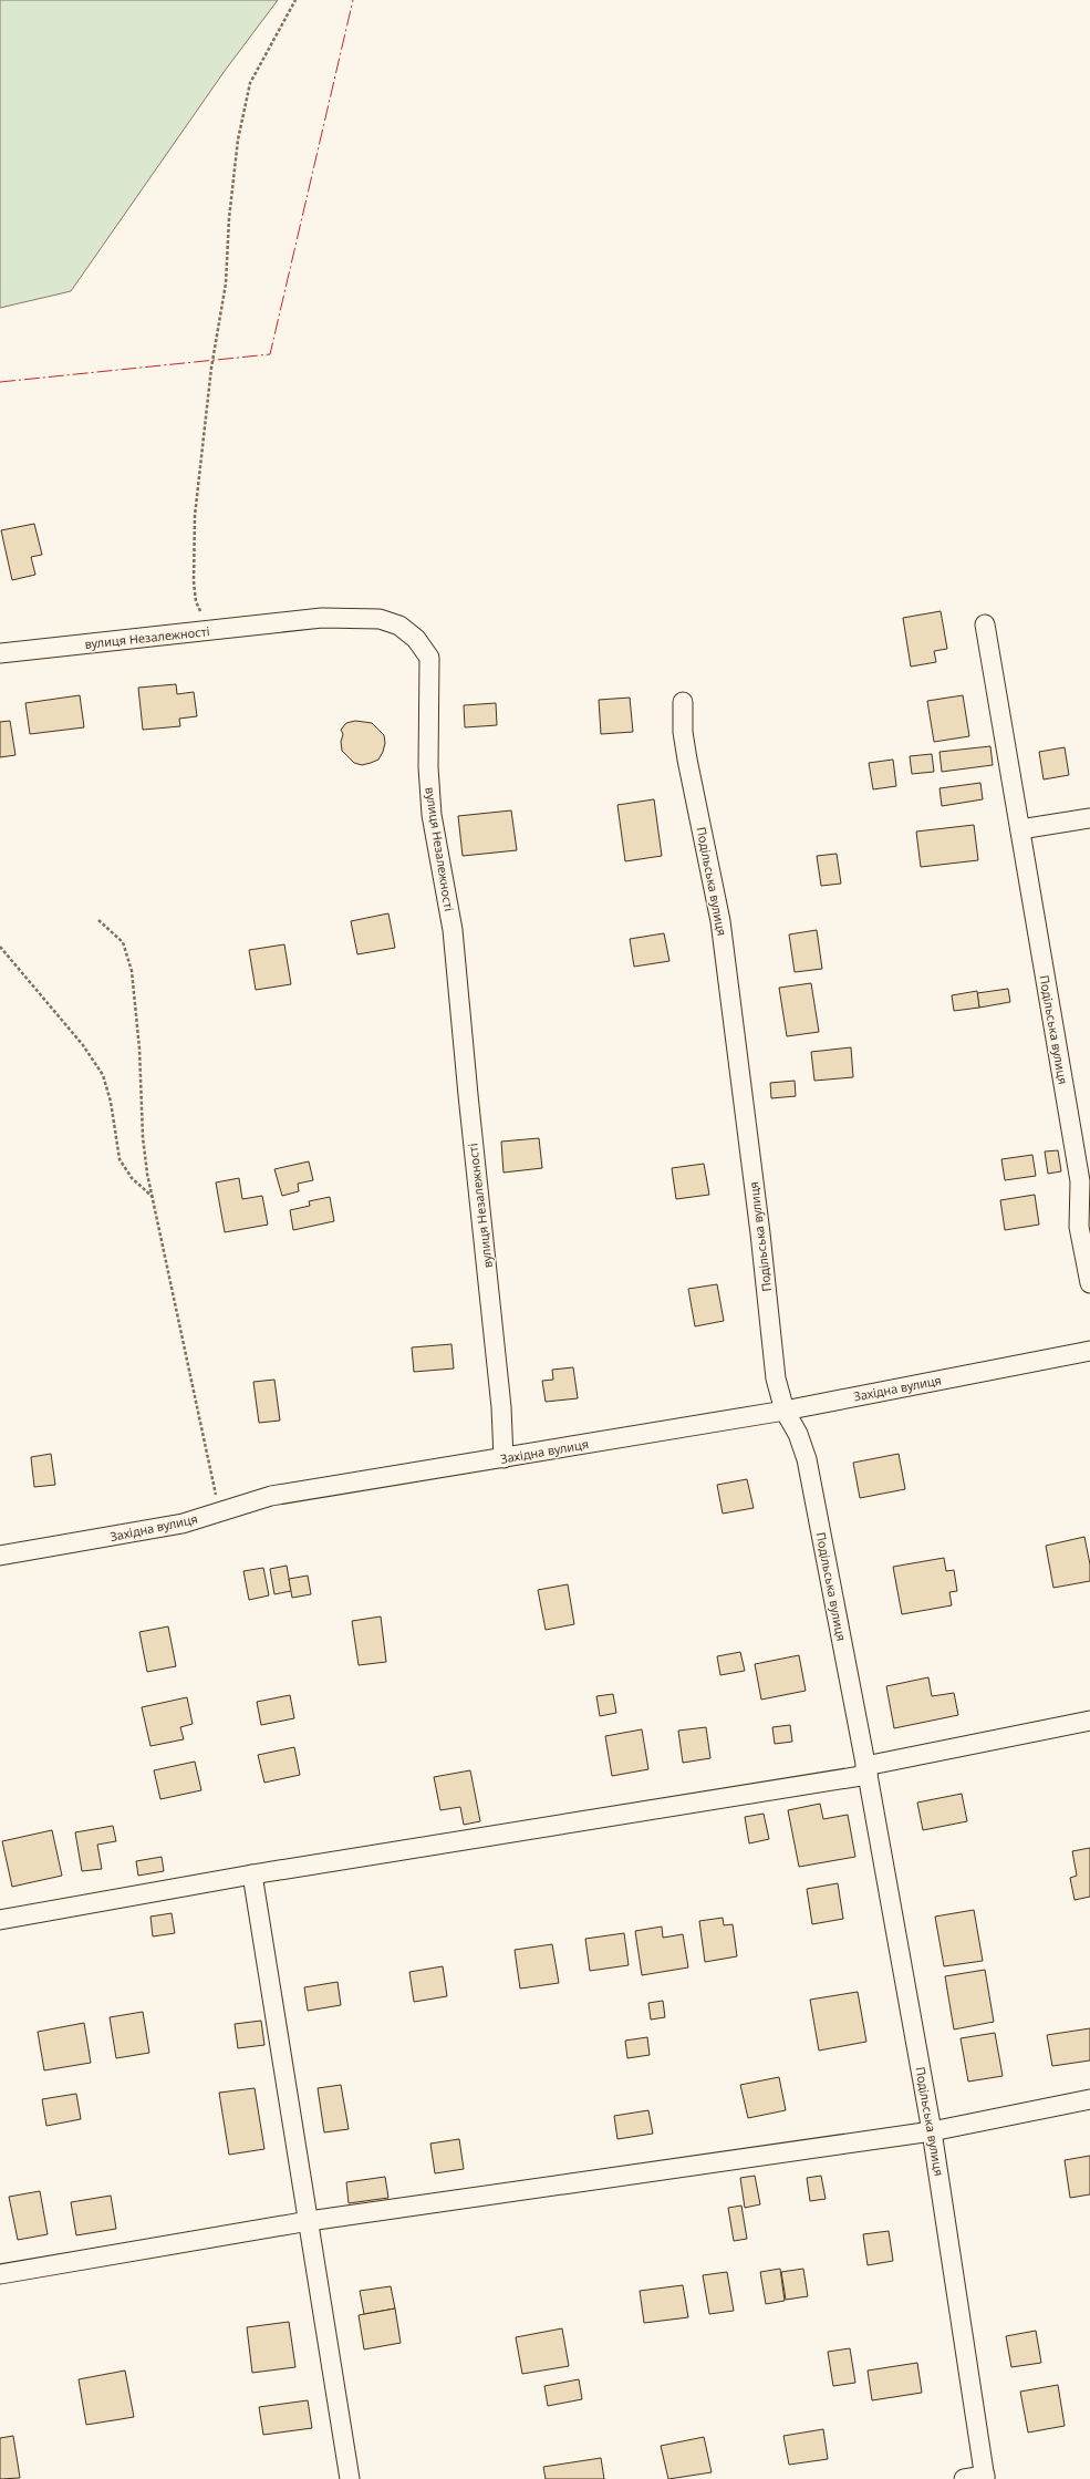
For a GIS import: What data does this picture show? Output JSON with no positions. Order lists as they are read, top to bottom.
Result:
{
  "streets": {
    "street": ["вулиця Незалежності", "Подільська вулиця", "Західна вулиця"]
  },
  "crossings": [
    ["вулиця Незалежності", "Західна вулиця"],
    ["Подільська вулиця", "Західна вулиця"]
  ]
}
